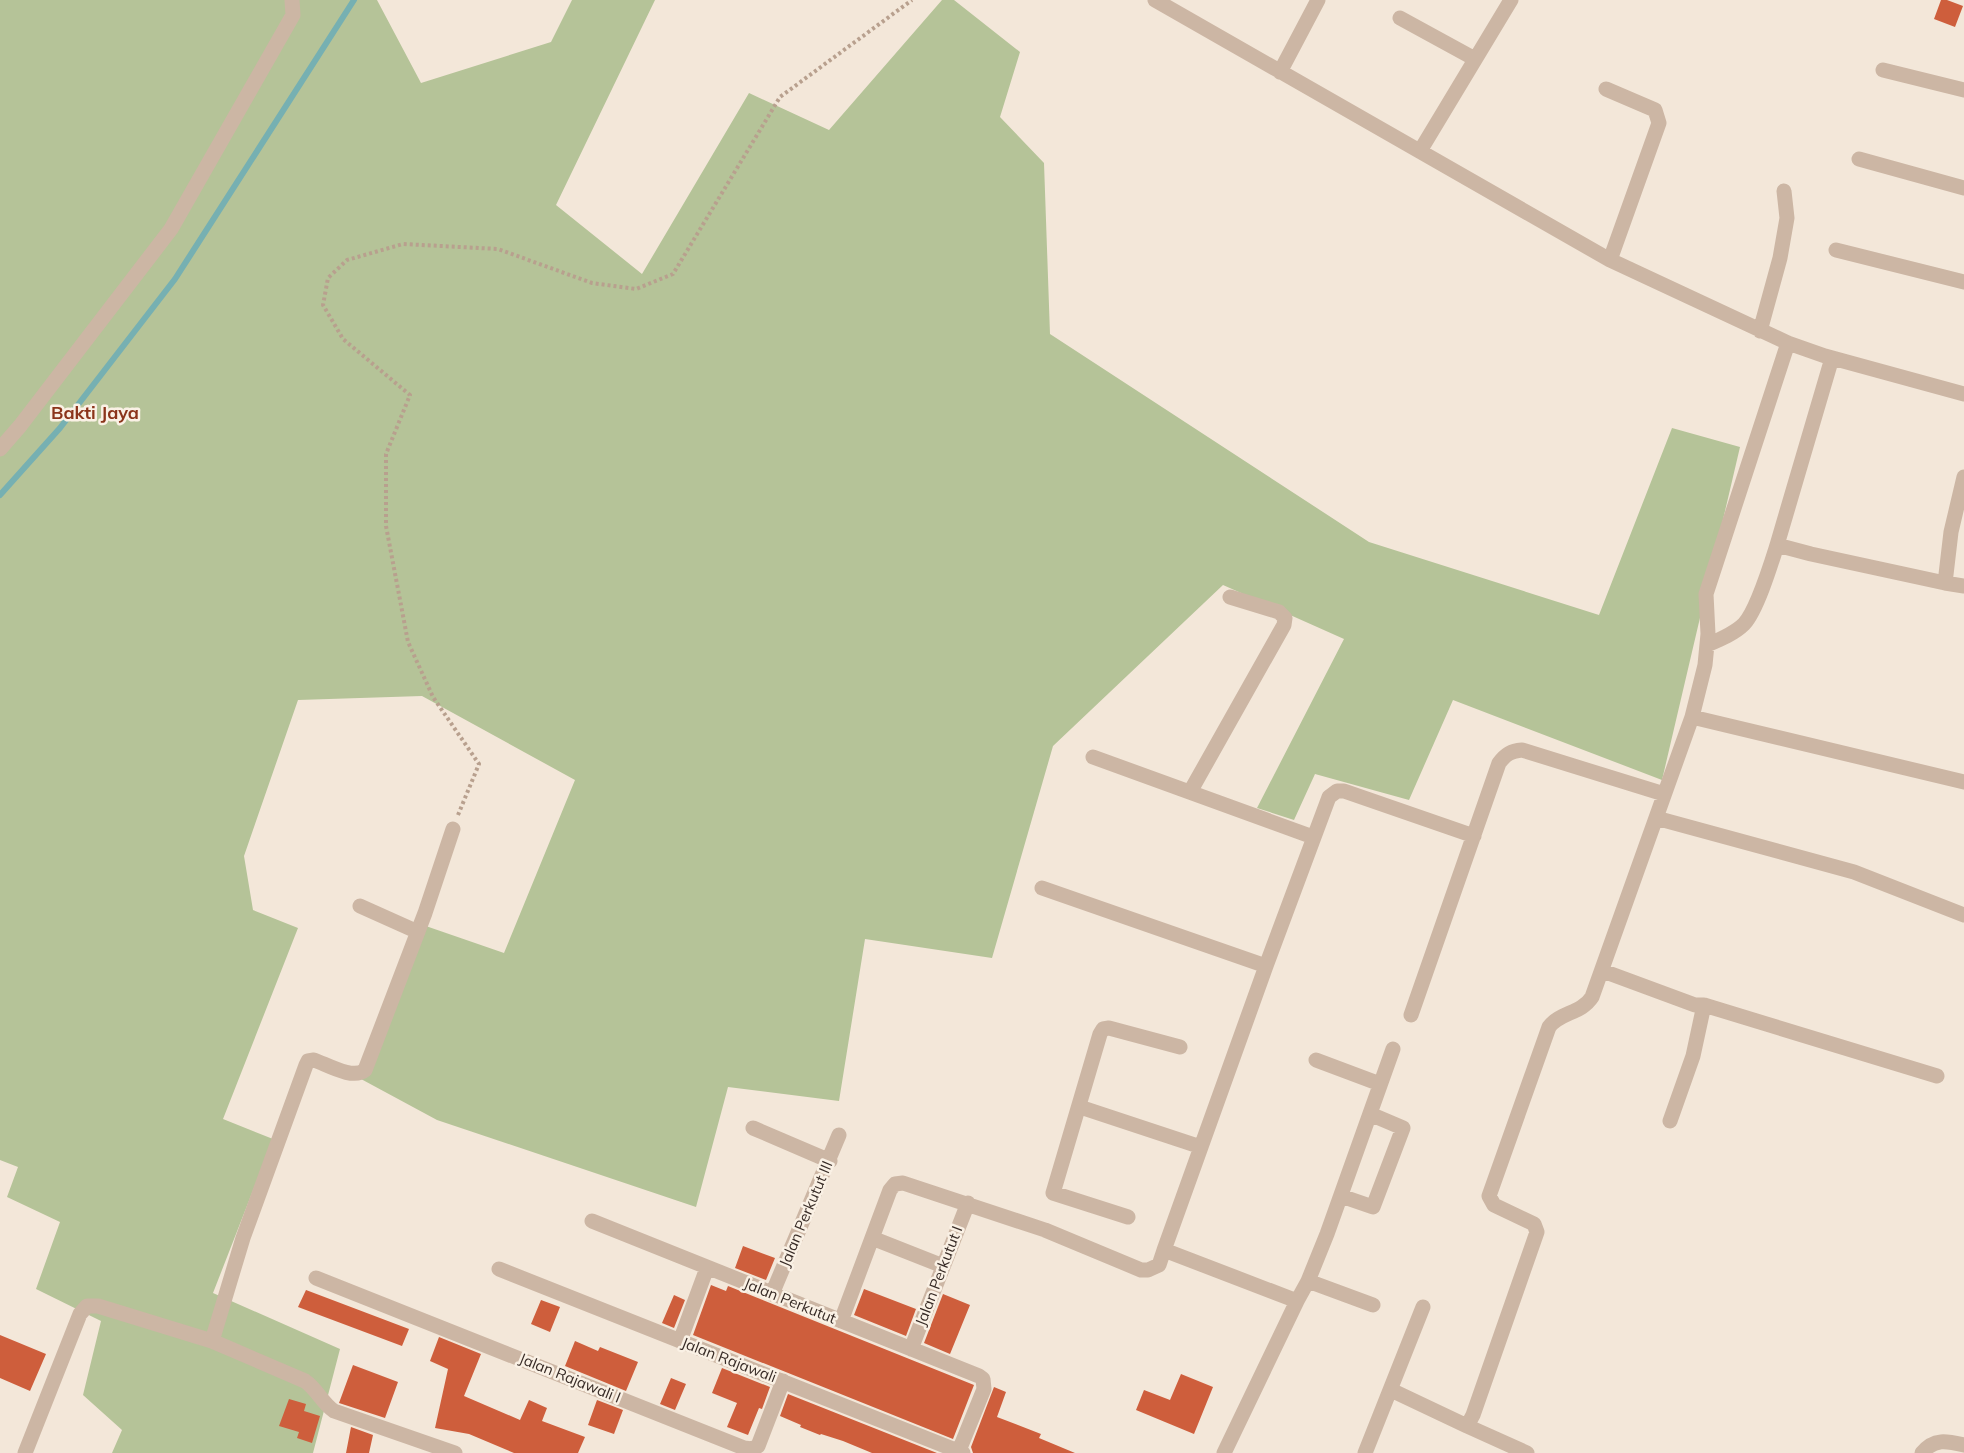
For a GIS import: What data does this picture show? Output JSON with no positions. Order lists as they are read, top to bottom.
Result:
{
  "streets": {
    "street": [
      "Jalan Perkutut III",
      "Jalan Perkutut I",
      "Jalan Perkutut",
      "Jalan Rajawali",
      "Jalan Rajawali I"
    ]
  },
  "crossings": [
    ["Jalan Perkutut III", "Jalan Perkutut"],
    ["Jalan Perkutut I", "Jalan Perkutut"],
    ["Jalan Perkutut", "Jalan Rajawali"],
    ["Jalan Rajawali", "Jalan Rajawali I"]
  ],
  "districts": ["Bakti Jaya"]
}
